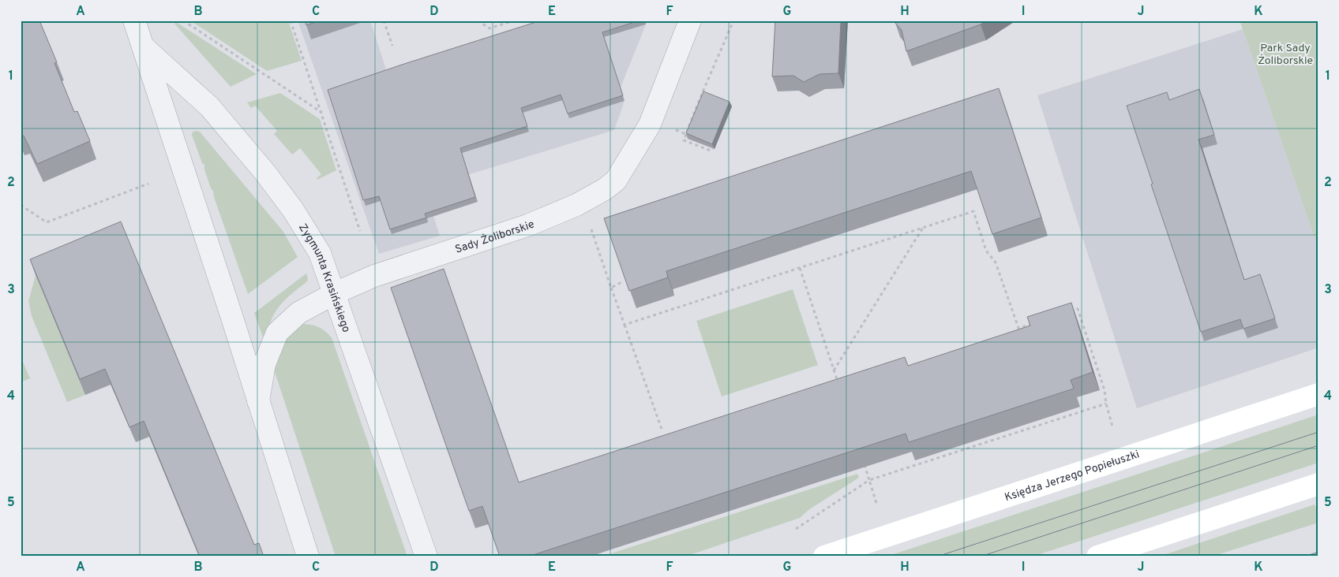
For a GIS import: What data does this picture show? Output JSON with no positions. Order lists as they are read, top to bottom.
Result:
{
  "streets": {
    "main road": ["Księdza Jerzego Popiełuszki"],
    "street": ["Sady Żoliborskie", "Zygmunta Krasińskiego"]
  },
  "crossings": [
    ["Sady Żoliborskie", "Zygmunta Krasińskiego"]
  ],
  "parks": ["Park Sady Żoliborskie"],
  "grid": {
    "columns": [
      "A",
      "B",
      "C",
      "D",
      "E",
      "F",
      "G",
      "H",
      "I",
      "J",
      "K"
    ],
    "rows": [
      "1",
      "2",
      "3",
      "4",
      "5"
    ]
  }
}
